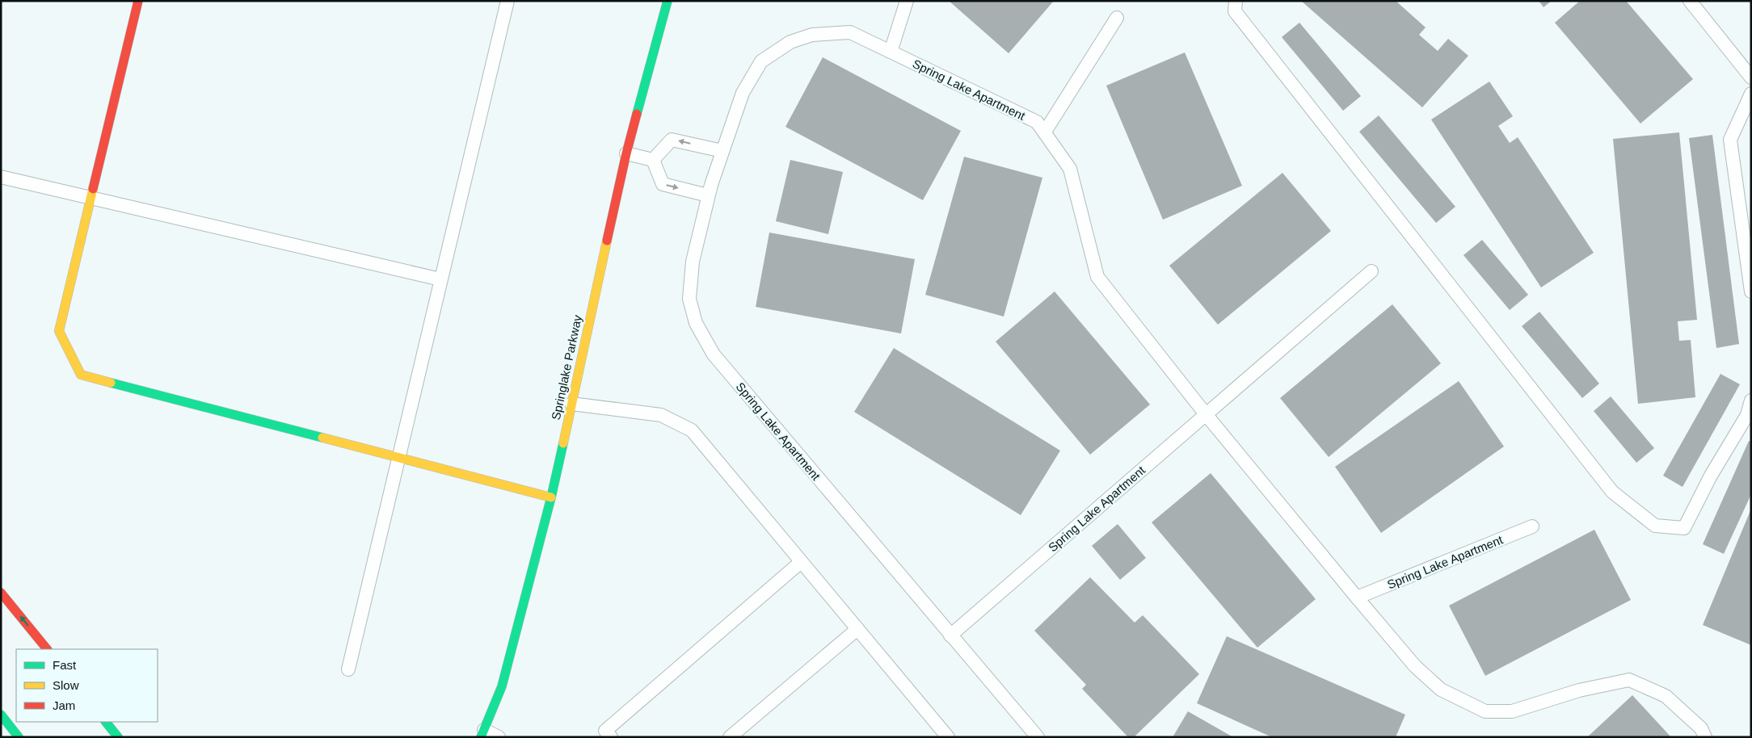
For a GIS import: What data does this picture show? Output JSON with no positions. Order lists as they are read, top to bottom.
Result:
{
  "streets": {
    "street": ["Springlake Parkway"],
    "lane": ["Spring Lake Apartment"]
  },
  "legend": ["Fast", "Slow", "Jam"]
}
